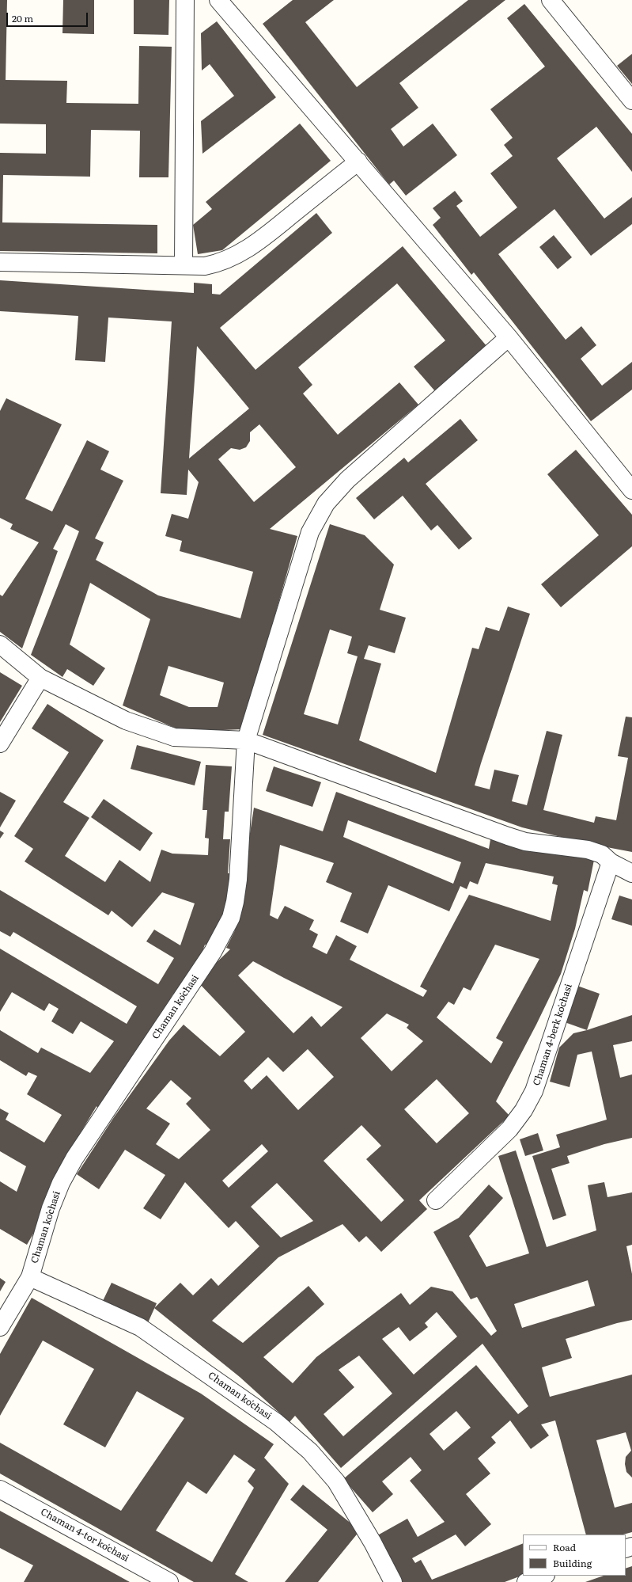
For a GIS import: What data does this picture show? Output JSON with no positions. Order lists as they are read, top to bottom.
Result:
{
  "streets": {
    "street": ["Chaman koʻchasi", "Chaman 4-berk koʻchasi", "Chaman 4-tor koʻchasi"]
  },
  "legend": ["Road", "Building"],
  "scale_bar": "20 m"
}
